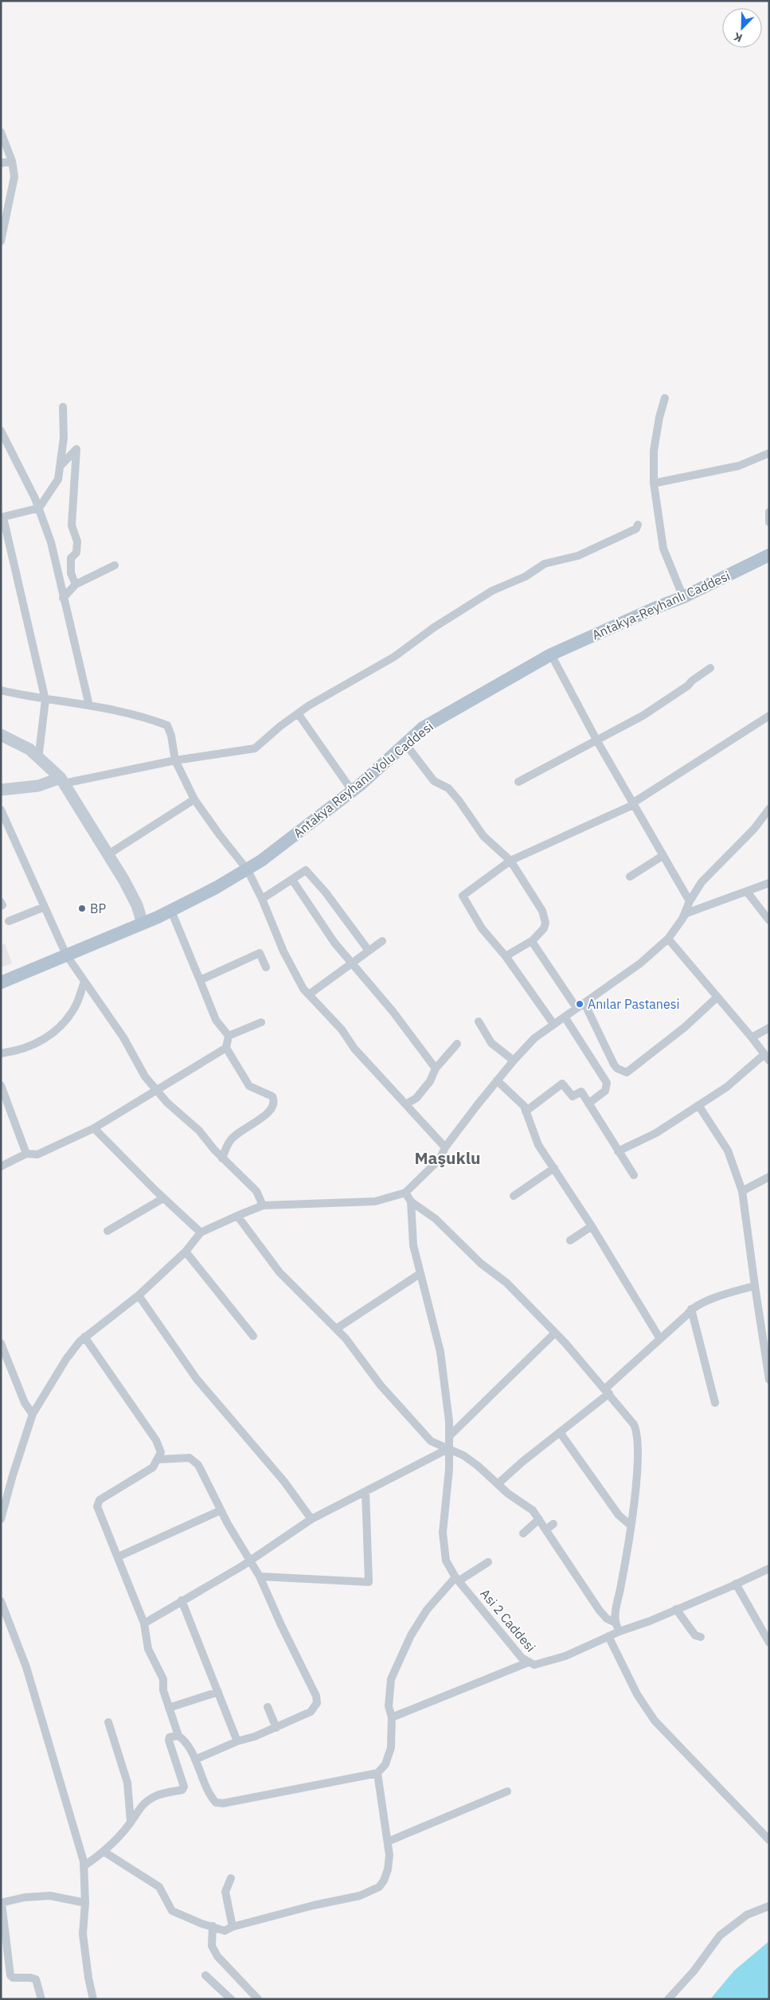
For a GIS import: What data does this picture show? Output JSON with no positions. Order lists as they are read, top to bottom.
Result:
{
  "streets": {
    "main road": ["Antakya-Reyhanlı Caddesi", "Antakya Reyhanlı Yolu Caddesi"],
    "street": ["Asi 2 Caddesi"]
  },
  "crossings": [
    ["Antakya-Reyhanlı Caddesi", "Antakya Reyhanlı Yolu Caddesi"]
  ],
  "districts": ["Maşuklu"],
  "places": ["BP", "Anılar Pastanesi"],
  "north": "bottom left"
}
